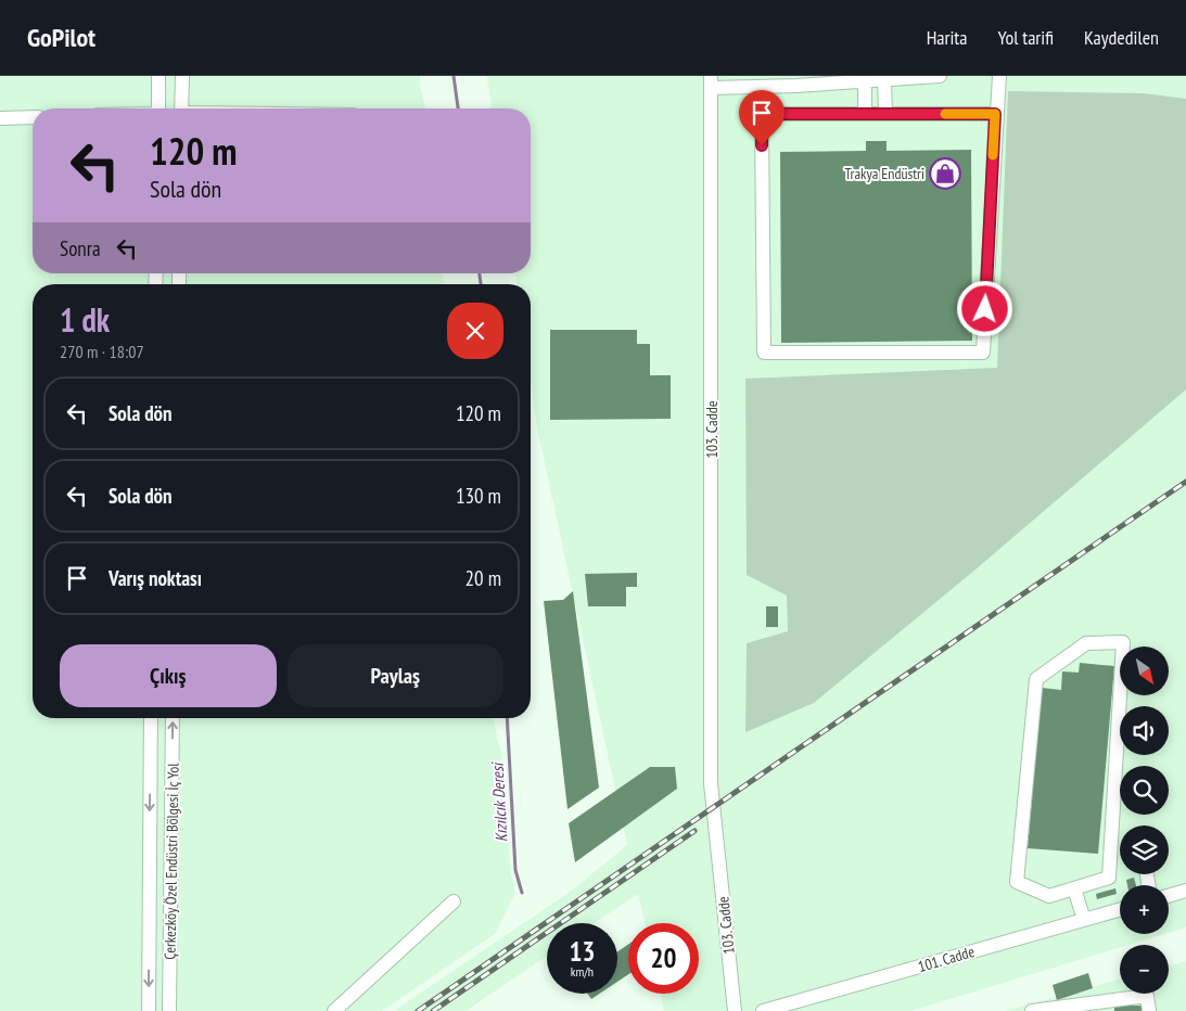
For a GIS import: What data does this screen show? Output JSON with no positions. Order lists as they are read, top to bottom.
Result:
{
  "streets": {
    "street": ["103. Cadde", "Çerkezköy Özel Endüstri Bölgesi İç Yol", "101. Cadde"]
  },
  "water": ["Kızılcık Deresi"],
  "places": {
    "shop": ["Trakya Endüstri"]
  },
  "north": "bottom right",
  "page": {
    "header": "GoPilot",
    "nav": ["Harita", "Yol tarifi", "Kaydedilen"],
    "turn": ["120 m", "Sola dön"],
    "then": "Sonra",
    "heading": ["1 dk", "270 m · 18:07"],
    "list": [
      {
        "name": "Sola dön",
        "value": "120 m"
      },
      {
        "name": "Sola dön",
        "value": "130 m"
      },
      {
        "name": "Varış noktası",
        "value": "20 m"
      }
    ],
    "buttons": ["Çıkış", "Paylaş"],
    "map_buttons": ["+", "−"],
    "speed": "13 km/h",
    "limit": "20"
  }
}
